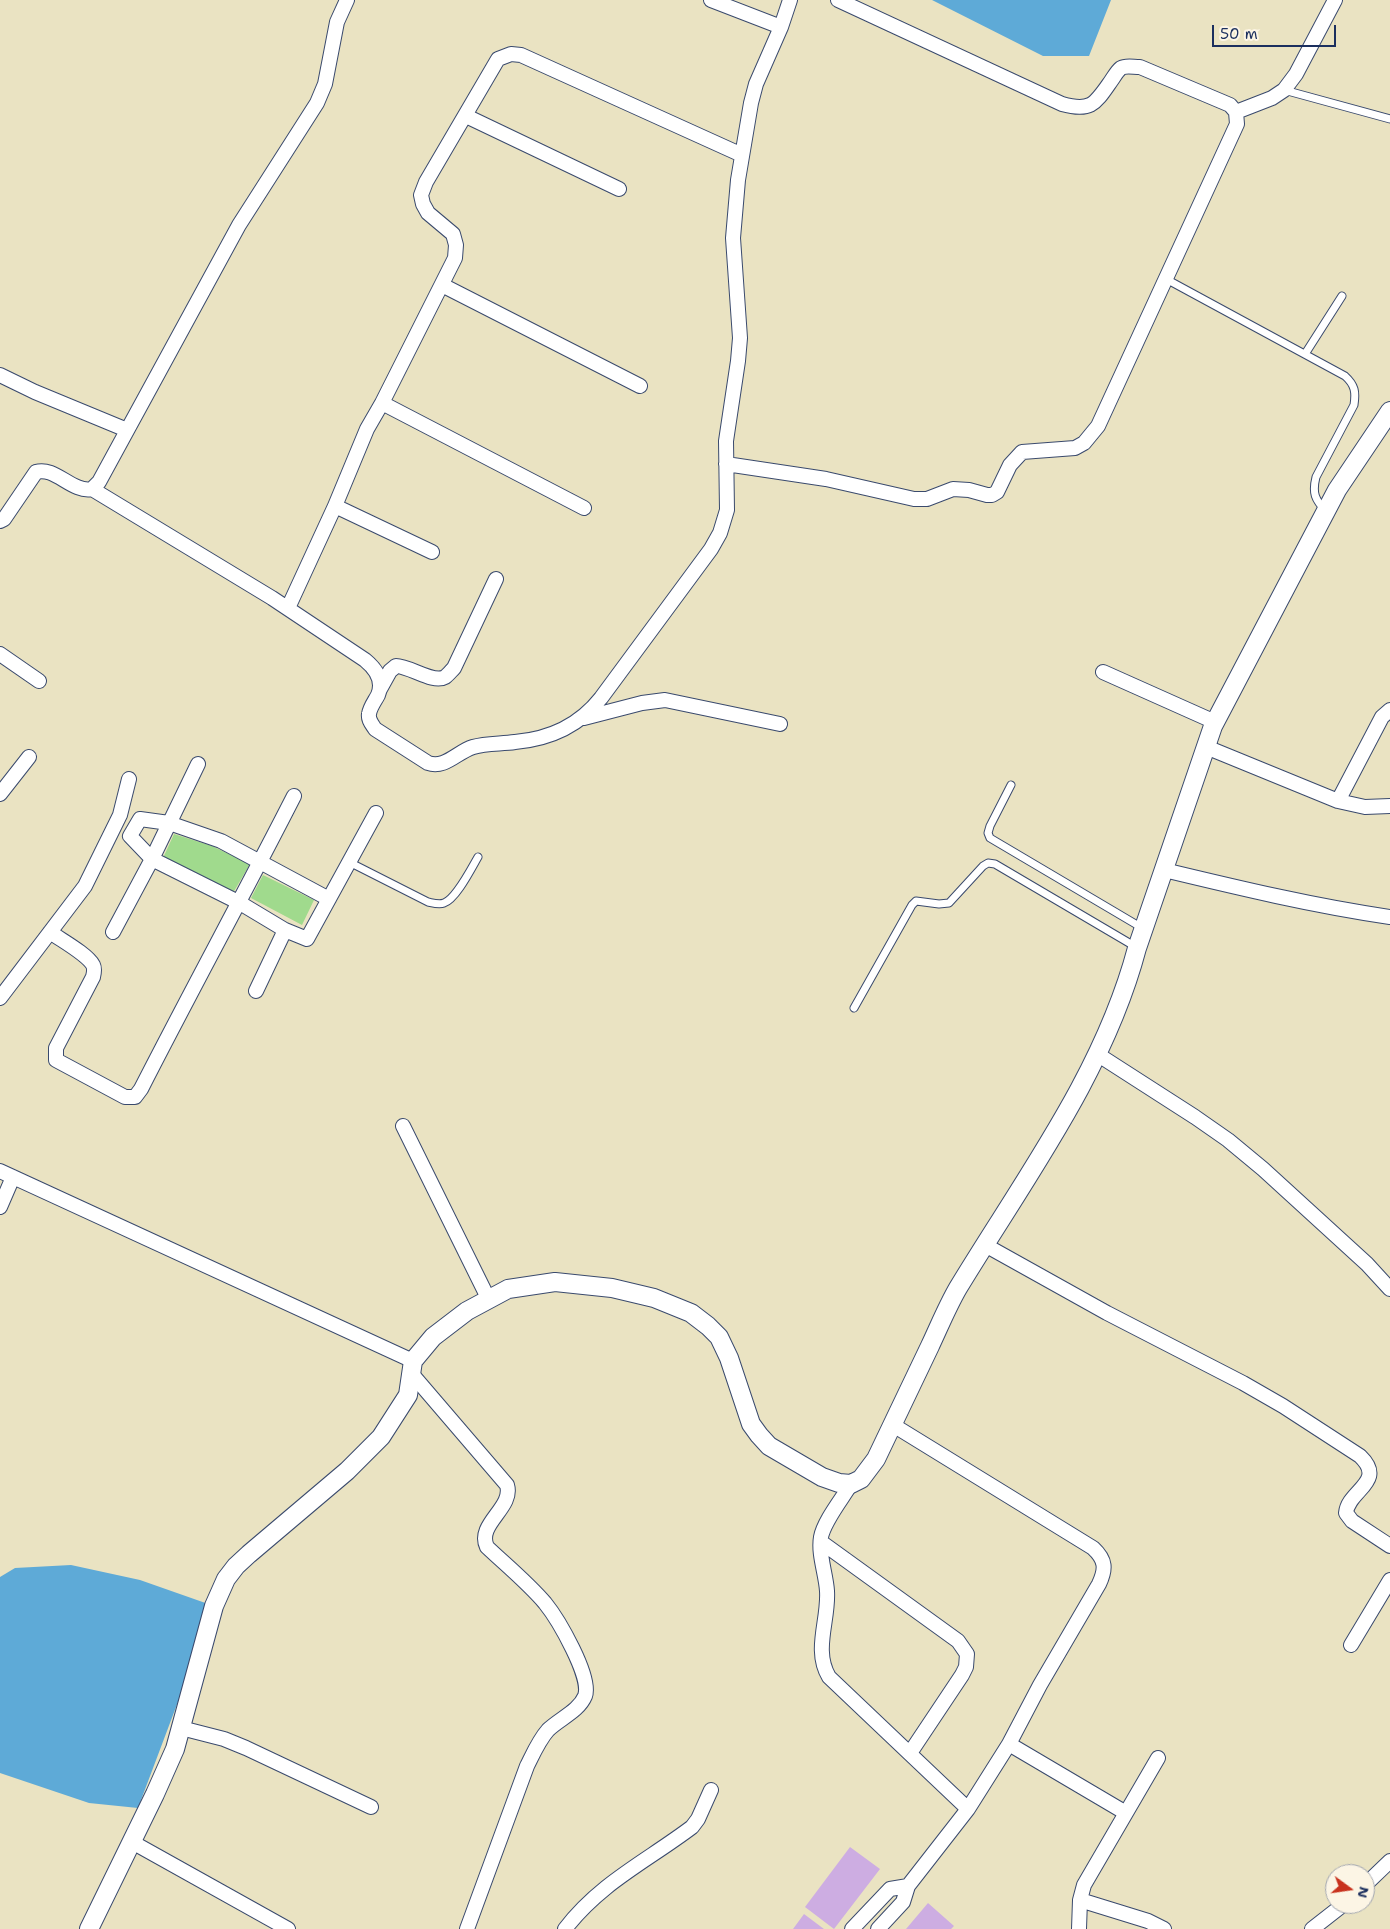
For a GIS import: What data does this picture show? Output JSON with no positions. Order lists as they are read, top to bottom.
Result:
{
  "scale_bar": "50 m",
  "north": "right"
}
